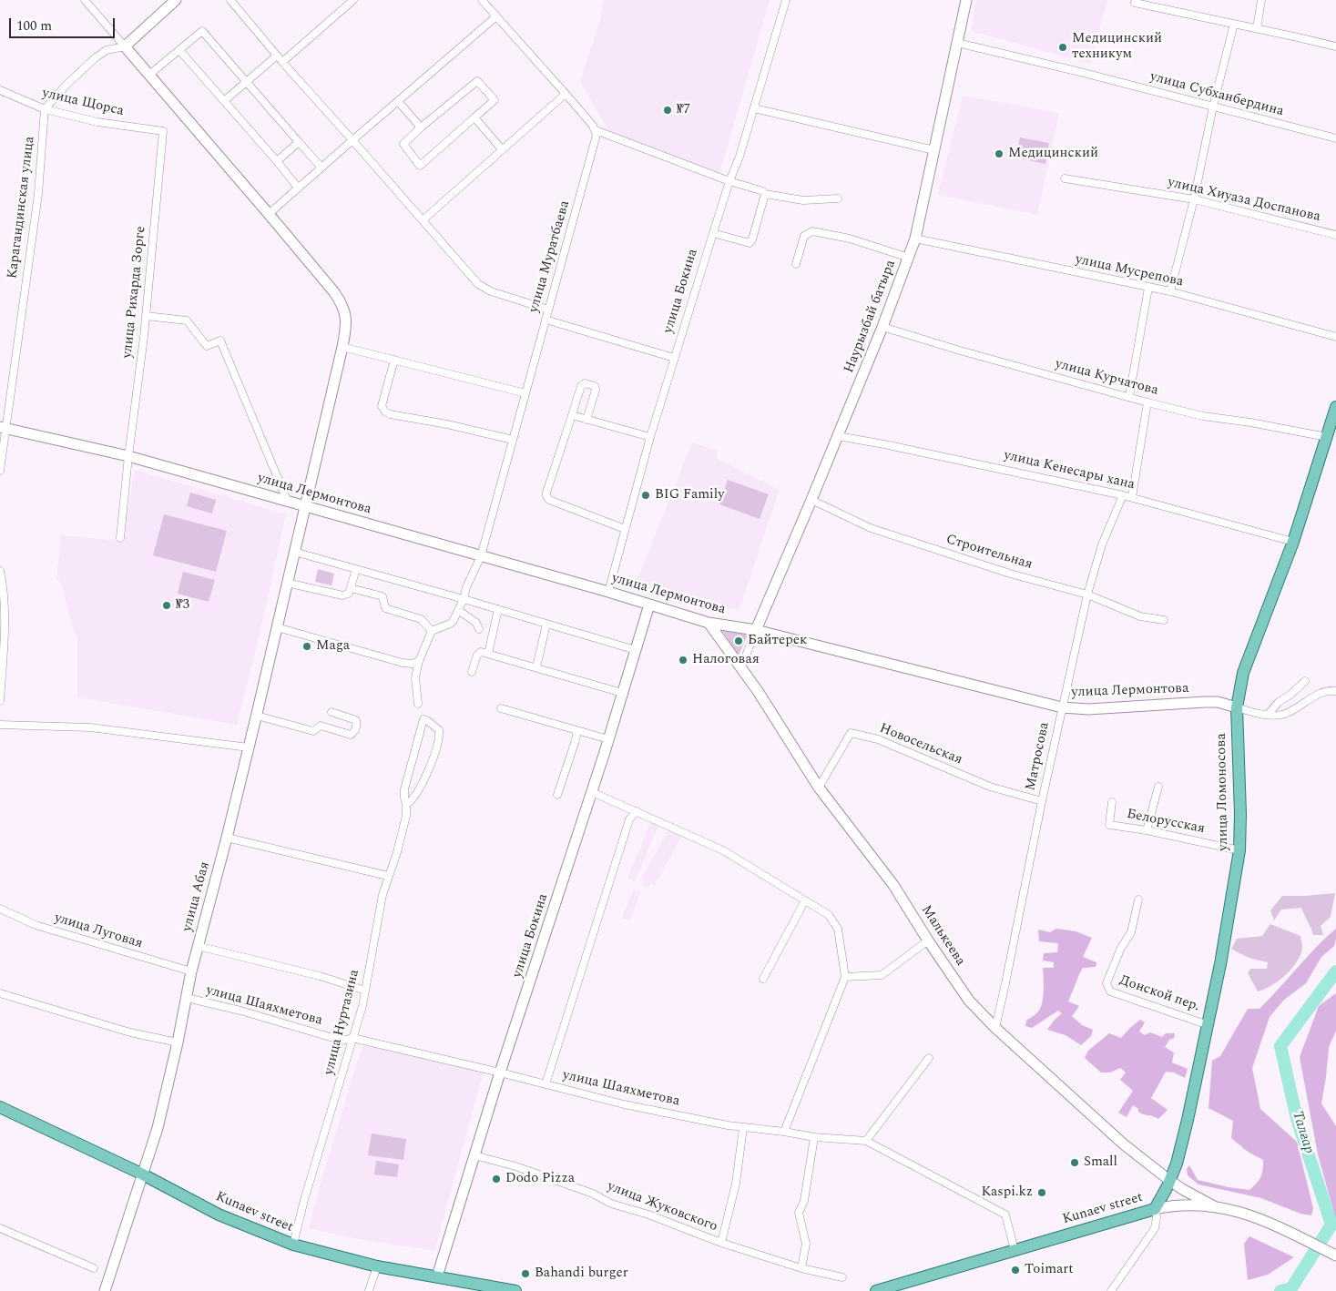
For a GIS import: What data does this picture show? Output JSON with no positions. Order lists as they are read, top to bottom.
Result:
{
  "streets": {
    "main road": ["улица Ломоносова", "Kunaev street"],
    "street": [
      "улица Субханбердина",
      "улица Щорса",
      "улица Хиуаза Доспанова",
      "Карагандинская улица",
      "улица Муратбаева",
      "улица Мусрепова",
      "улица Бокина",
      "улица Рихарда Зорге",
      "Наурызбай батыра",
      "улица Курчатова",
      "улица Кенесары хана",
      "улица Лермонтова",
      "Строительная",
      "Новосельская",
      "Матросова",
      "Белорусская",
      "улица Абая",
      "улица Луговая",
      "Малькеева",
      "Донской пер.",
      "улица Шаяхметова",
      "улица Нуртазина",
      "улица Жуковского"
    ]
  },
  "crossings": [
    ["улица Субханбердина", "Наурызбай батыра"],
    ["улица Щорса", "Карагандинская улица"],
    ["улица Щорса", "улица Рихарда Зорге"],
    ["Карагандинская улица", "улица Лермонтова"],
    ["улица Муратбаева", "улица Лермонтова"],
    ["улица Мусрепова", "Наурызбай батыра"],
    ["улица Бокина", "улица Лермонтова"],
    ["улица Бокина", "улица Шаяхметова"],
    ["улица Бокина", "улица Жуковского"],
    ["улица Бокина", "Kunaev street"],
    ["улица Рихарда Зорге", "улица Лермонтова"],
    ["Наурызбай батыра", "улица Курчатова"],
    ["Наурызбай батыра", "улица Кенесары хана"],
    ["Наурызбай батыра", "улица Лермонтова"],
    ["Наурызбай батыра", "Строительная"],
    ["улица Курчатова", "улица Ломоносова"],
    ["улица Кенесары хана", "Матросова"],
    ["улица Кенесары хана", "улица Ломоносова"],
    ["улица Лермонтова", "Матросова"],
    ["улица Лермонтова", "улица Ломоносова"],
    ["улица Лермонтова", "улица Абая"],
    ["улица Лермонтова", "Малькеева"],
    ["Строительная", "Матросова"],
    ["Новосельская", "Матросова"],
    ["Новосельская", "Малькеева"],
    ["Матросова", "Малькеева"],
    ["улица Ломоносова", "Белорусская"],
    ["улица Ломоносова", "Малькеева"],
    ["улица Ломоносова", "Донской пер."],
    ["улица Ломоносова", "Kunaev street"],
    ["улица Абая", "улица Луговая"],
    ["улица Абая", "улица Шаяхметова"],
    ["улица Абая", "Kunaev street"],
    ["Малькеева", "Kunaev street"],
    ["улица Шаяхметова", "улица Нуртазина"],
    ["улица Шаяхметова", "Kunaev street"],
    ["улица Нуртазина", "Kunaev street"]
  ],
  "water": ["Талғар"],
  "places": [
    "Медицинский техникум",
    "№7",
    "Медицинский",
    "BIG Family",
    "№3",
    "Байтерек",
    "Maga",
    "Налоговая",
    "Small",
    "Dodo Pizza",
    "Kaspi.kz",
    "Toimart",
    "Bahandi burger"
  ],
  "scale_bar": "100 m"
}
